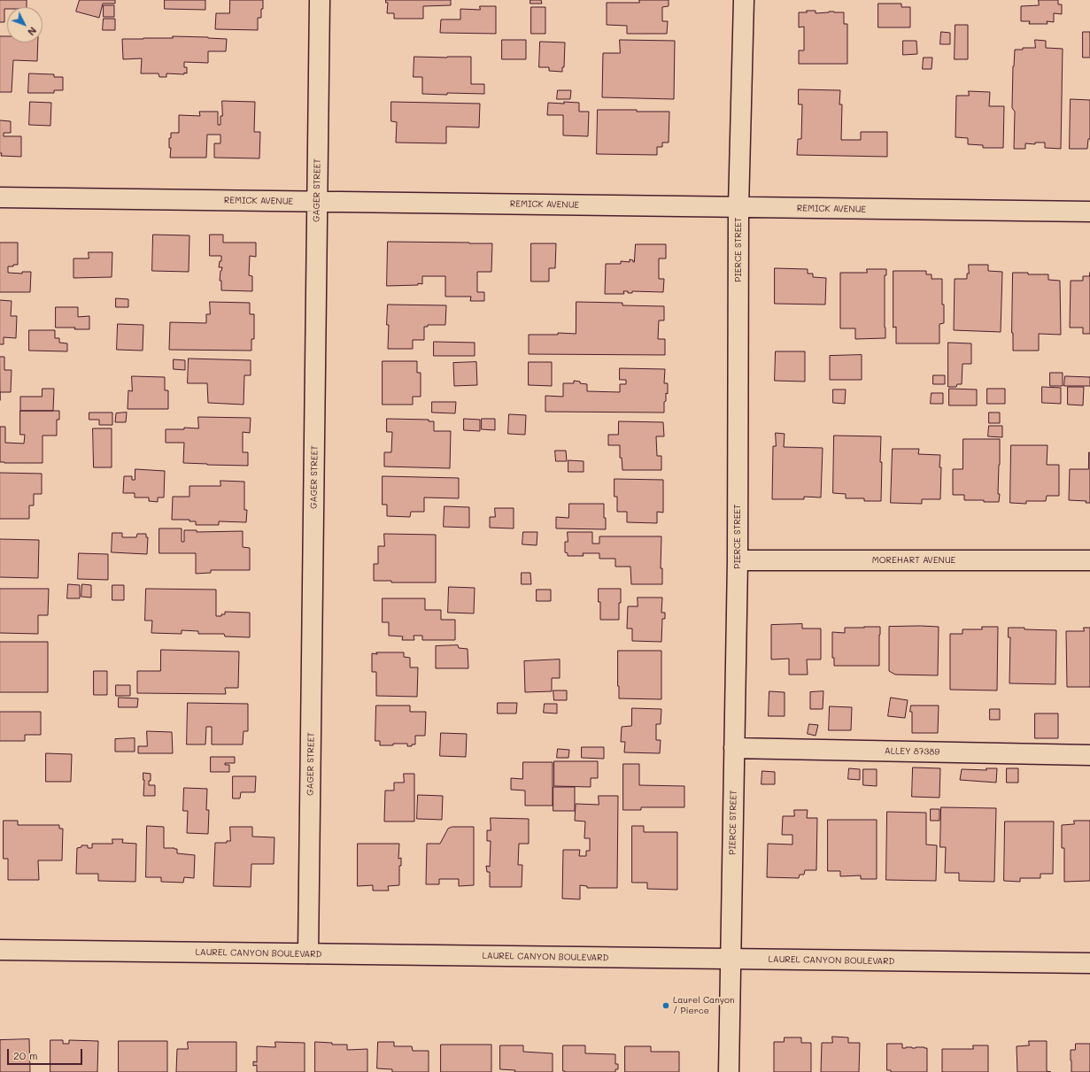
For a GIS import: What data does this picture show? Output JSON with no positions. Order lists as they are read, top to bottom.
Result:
{
  "streets": {
    "street": [
      "GAGER STREET",
      "REMICK AVENUE",
      "PIERCE STREET",
      "MOREHART AVENUE",
      "ALLEY 87389",
      "LAUREL CANYON BOULEVARD"
    ]
  },
  "crossings": [
    ["GAGER STREET", "REMICK AVENUE"],
    ["GAGER STREET", "LAUREL CANYON BOULEVARD"],
    ["REMICK AVENUE", "PIERCE STREET"],
    ["PIERCE STREET", "MOREHART AVENUE"],
    ["PIERCE STREET", "ALLEY 87389"],
    ["PIERCE STREET", "LAUREL CANYON BOULEVARD"]
  ],
  "places": ["Laurel Canyon / Pierce"],
  "scale_bar": "20 m",
  "north": "bottom right"
}
